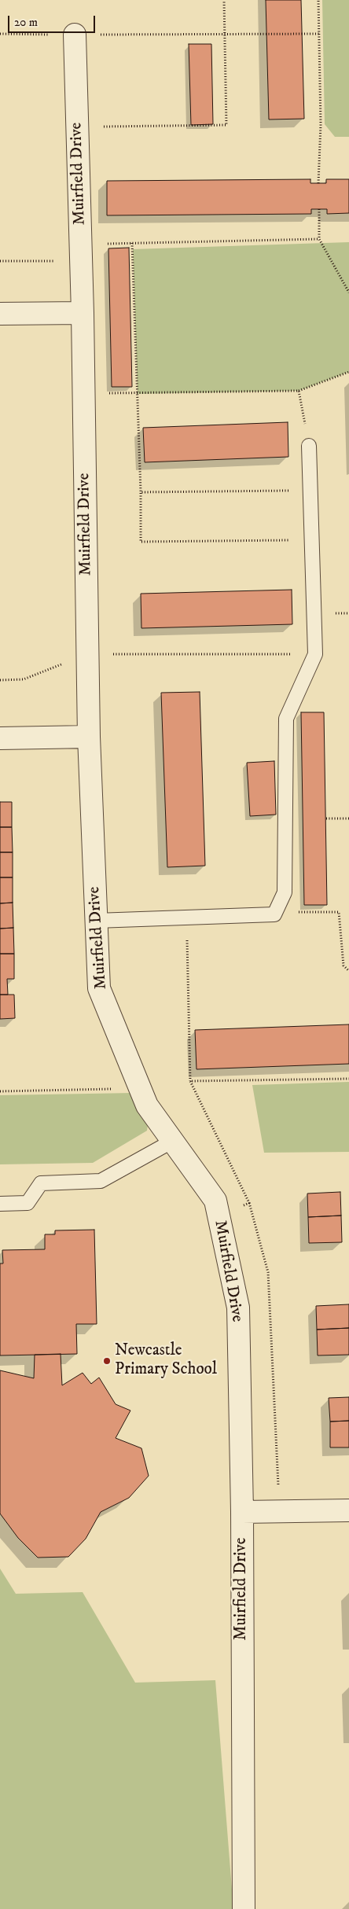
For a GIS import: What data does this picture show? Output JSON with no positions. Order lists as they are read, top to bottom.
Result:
{
  "streets": {
    "street": ["Muirfield Drive"]
  },
  "places": ["Newcastle Primary School"],
  "scale_bar": "20 m"
}
